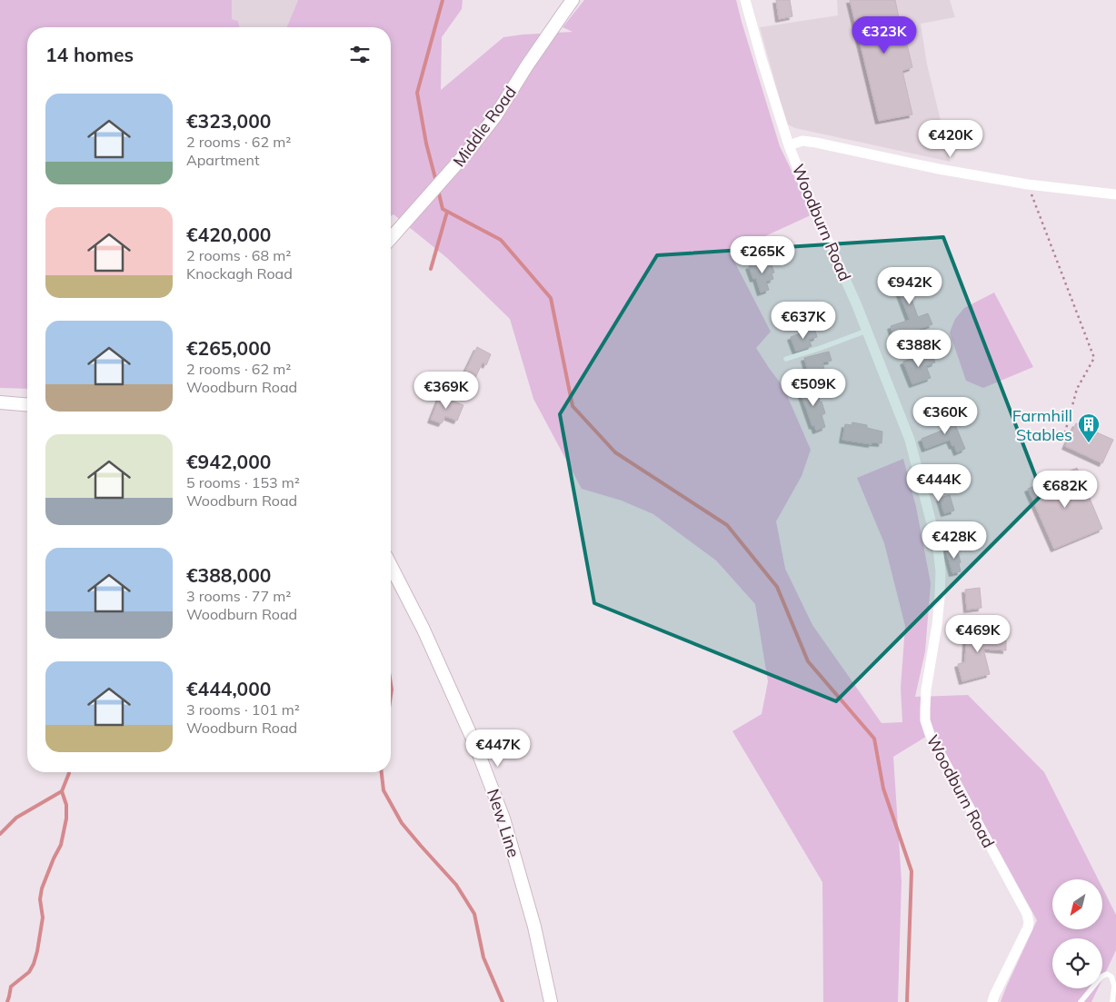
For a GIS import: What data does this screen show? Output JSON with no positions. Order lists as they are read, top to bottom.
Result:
{
  "streets": {
    "main road": ["Middle Road", "New Line"],
    "street": ["Woodburn Road"]
  },
  "places": {
    "building": ["Farmhill Stables"]
  },
  "north": "bottom left",
  "page": {
    "price": [
      "€323K",
      "€420K",
      "€265K",
      "€942K",
      "€637K",
      "€388K",
      "€509K",
      "€369K",
      "€360K",
      "€444K",
      "€682K",
      "€428K",
      "€469K",
      "€447K"
    ],
    "heading": "14 homes",
    "list": [
      {
        "name": "€323,000",
        "note": "2 rooms · 62 m² · Apartment"
      },
      {
        "name": "€420,000",
        "note": "2 rooms · 68 m² · Knockagh Road"
      },
      {
        "name": "€265,000",
        "note": "2 rooms · 62 m² · Woodburn Road"
      },
      {
        "name": "€942,000",
        "note": "5 rooms · 153 m² · Woodburn Road"
      },
      {
        "name": "€388,000",
        "note": "3 rooms · 77 m² · Woodburn Road"
      },
      {
        "name": "€444,000",
        "note": "3 rooms · 101 m² · Woodburn Road"
      }
    ]
  }
}
